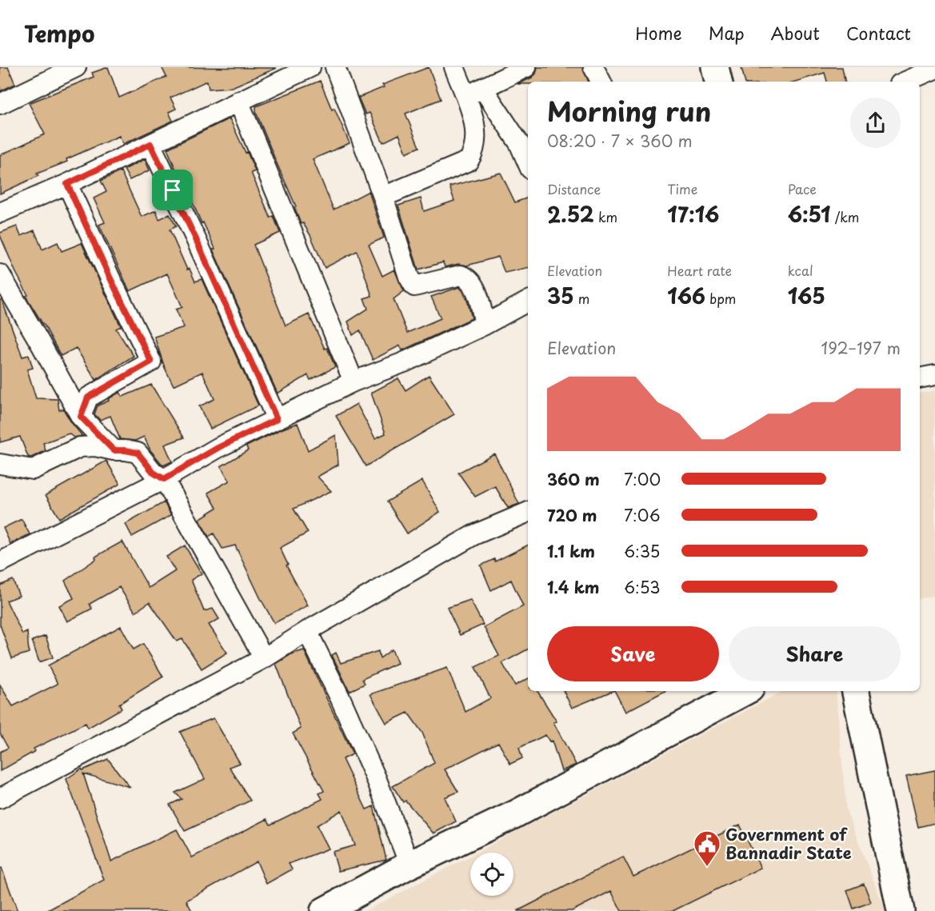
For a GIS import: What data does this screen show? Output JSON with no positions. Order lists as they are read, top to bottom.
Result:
{
  "places": {
    "public building": ["Government of Bannadir State"]
  },
  "page": {
    "header": "Tempo",
    "nav": [
      "Home",
      "Map",
      "About",
      "Contact"
    ],
    "heading": ["Morning run", "08:20 · 7 × 360 m"],
    "stats": [
      ["Distance", "2.52 km"],
      ["Time", "17:16"],
      ["Pace", "6:51 /km"],
      ["Elevation", "35 m"],
      ["Heart rate", "166 bpm"],
      ["kcal", "165"]
    ],
    "chart": ["Elevation", "192–197 m"],
    "list": [
      {
        "name": "360 m",
        "note": "7:00"
      },
      {
        "name": "720 m",
        "note": "7:06"
      },
      {
        "name": "1.1 km",
        "note": "6:35"
      },
      {
        "name": "1.4 km",
        "note": "6:53"
      }
    ],
    "buttons": ["Save", "Share"]
  }
}
